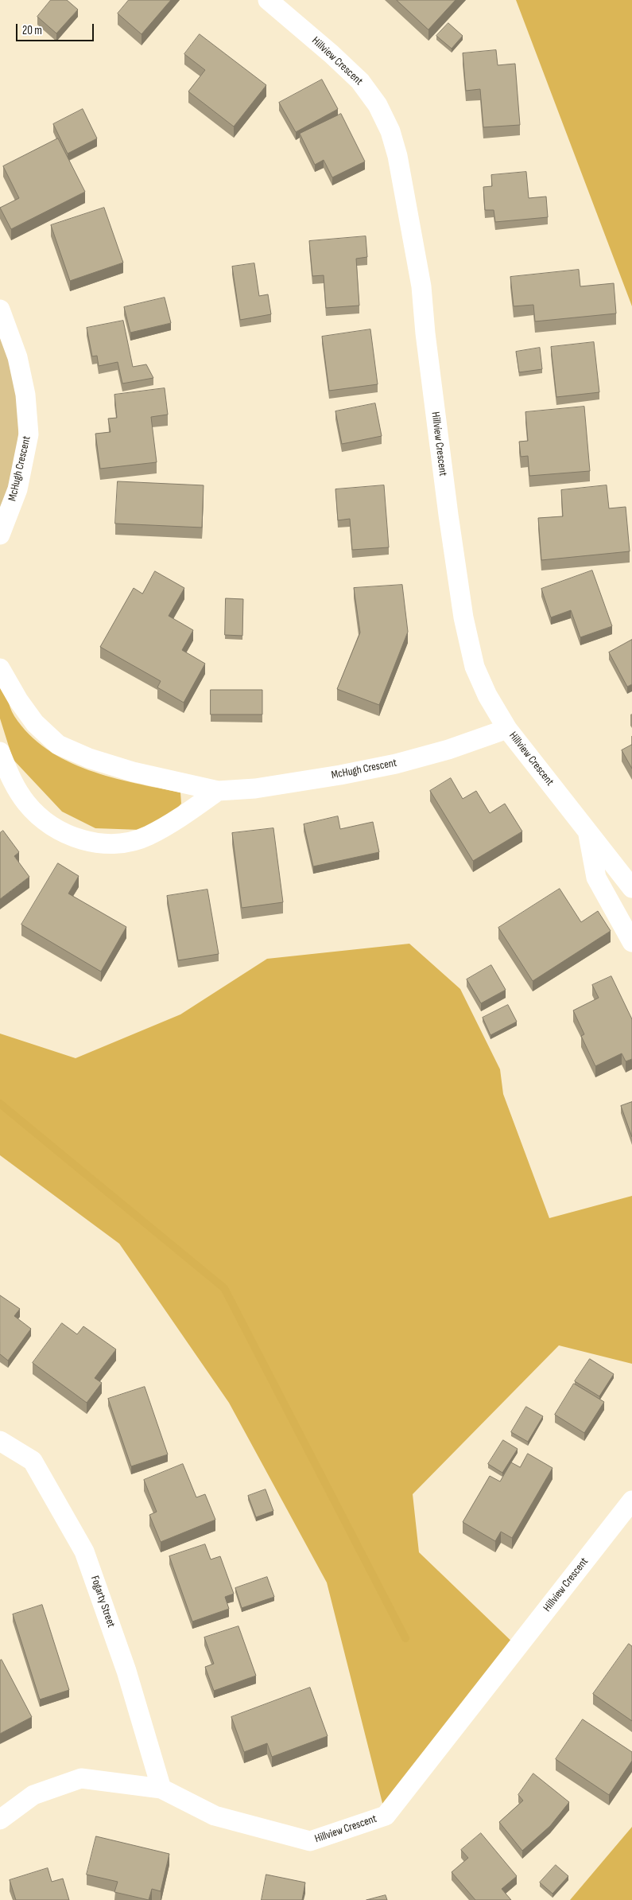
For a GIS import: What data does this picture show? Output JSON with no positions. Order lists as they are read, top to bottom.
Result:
{
  "streets": {
    "street": ["Hillview Crescent", "McHugh Crescent", "Fogarty Street"]
  },
  "crossings": [
    ["Hillview Crescent", "McHugh Crescent"],
    ["Hillview Crescent", "Fogarty Street"]
  ],
  "scale_bar": "20 m"
}
